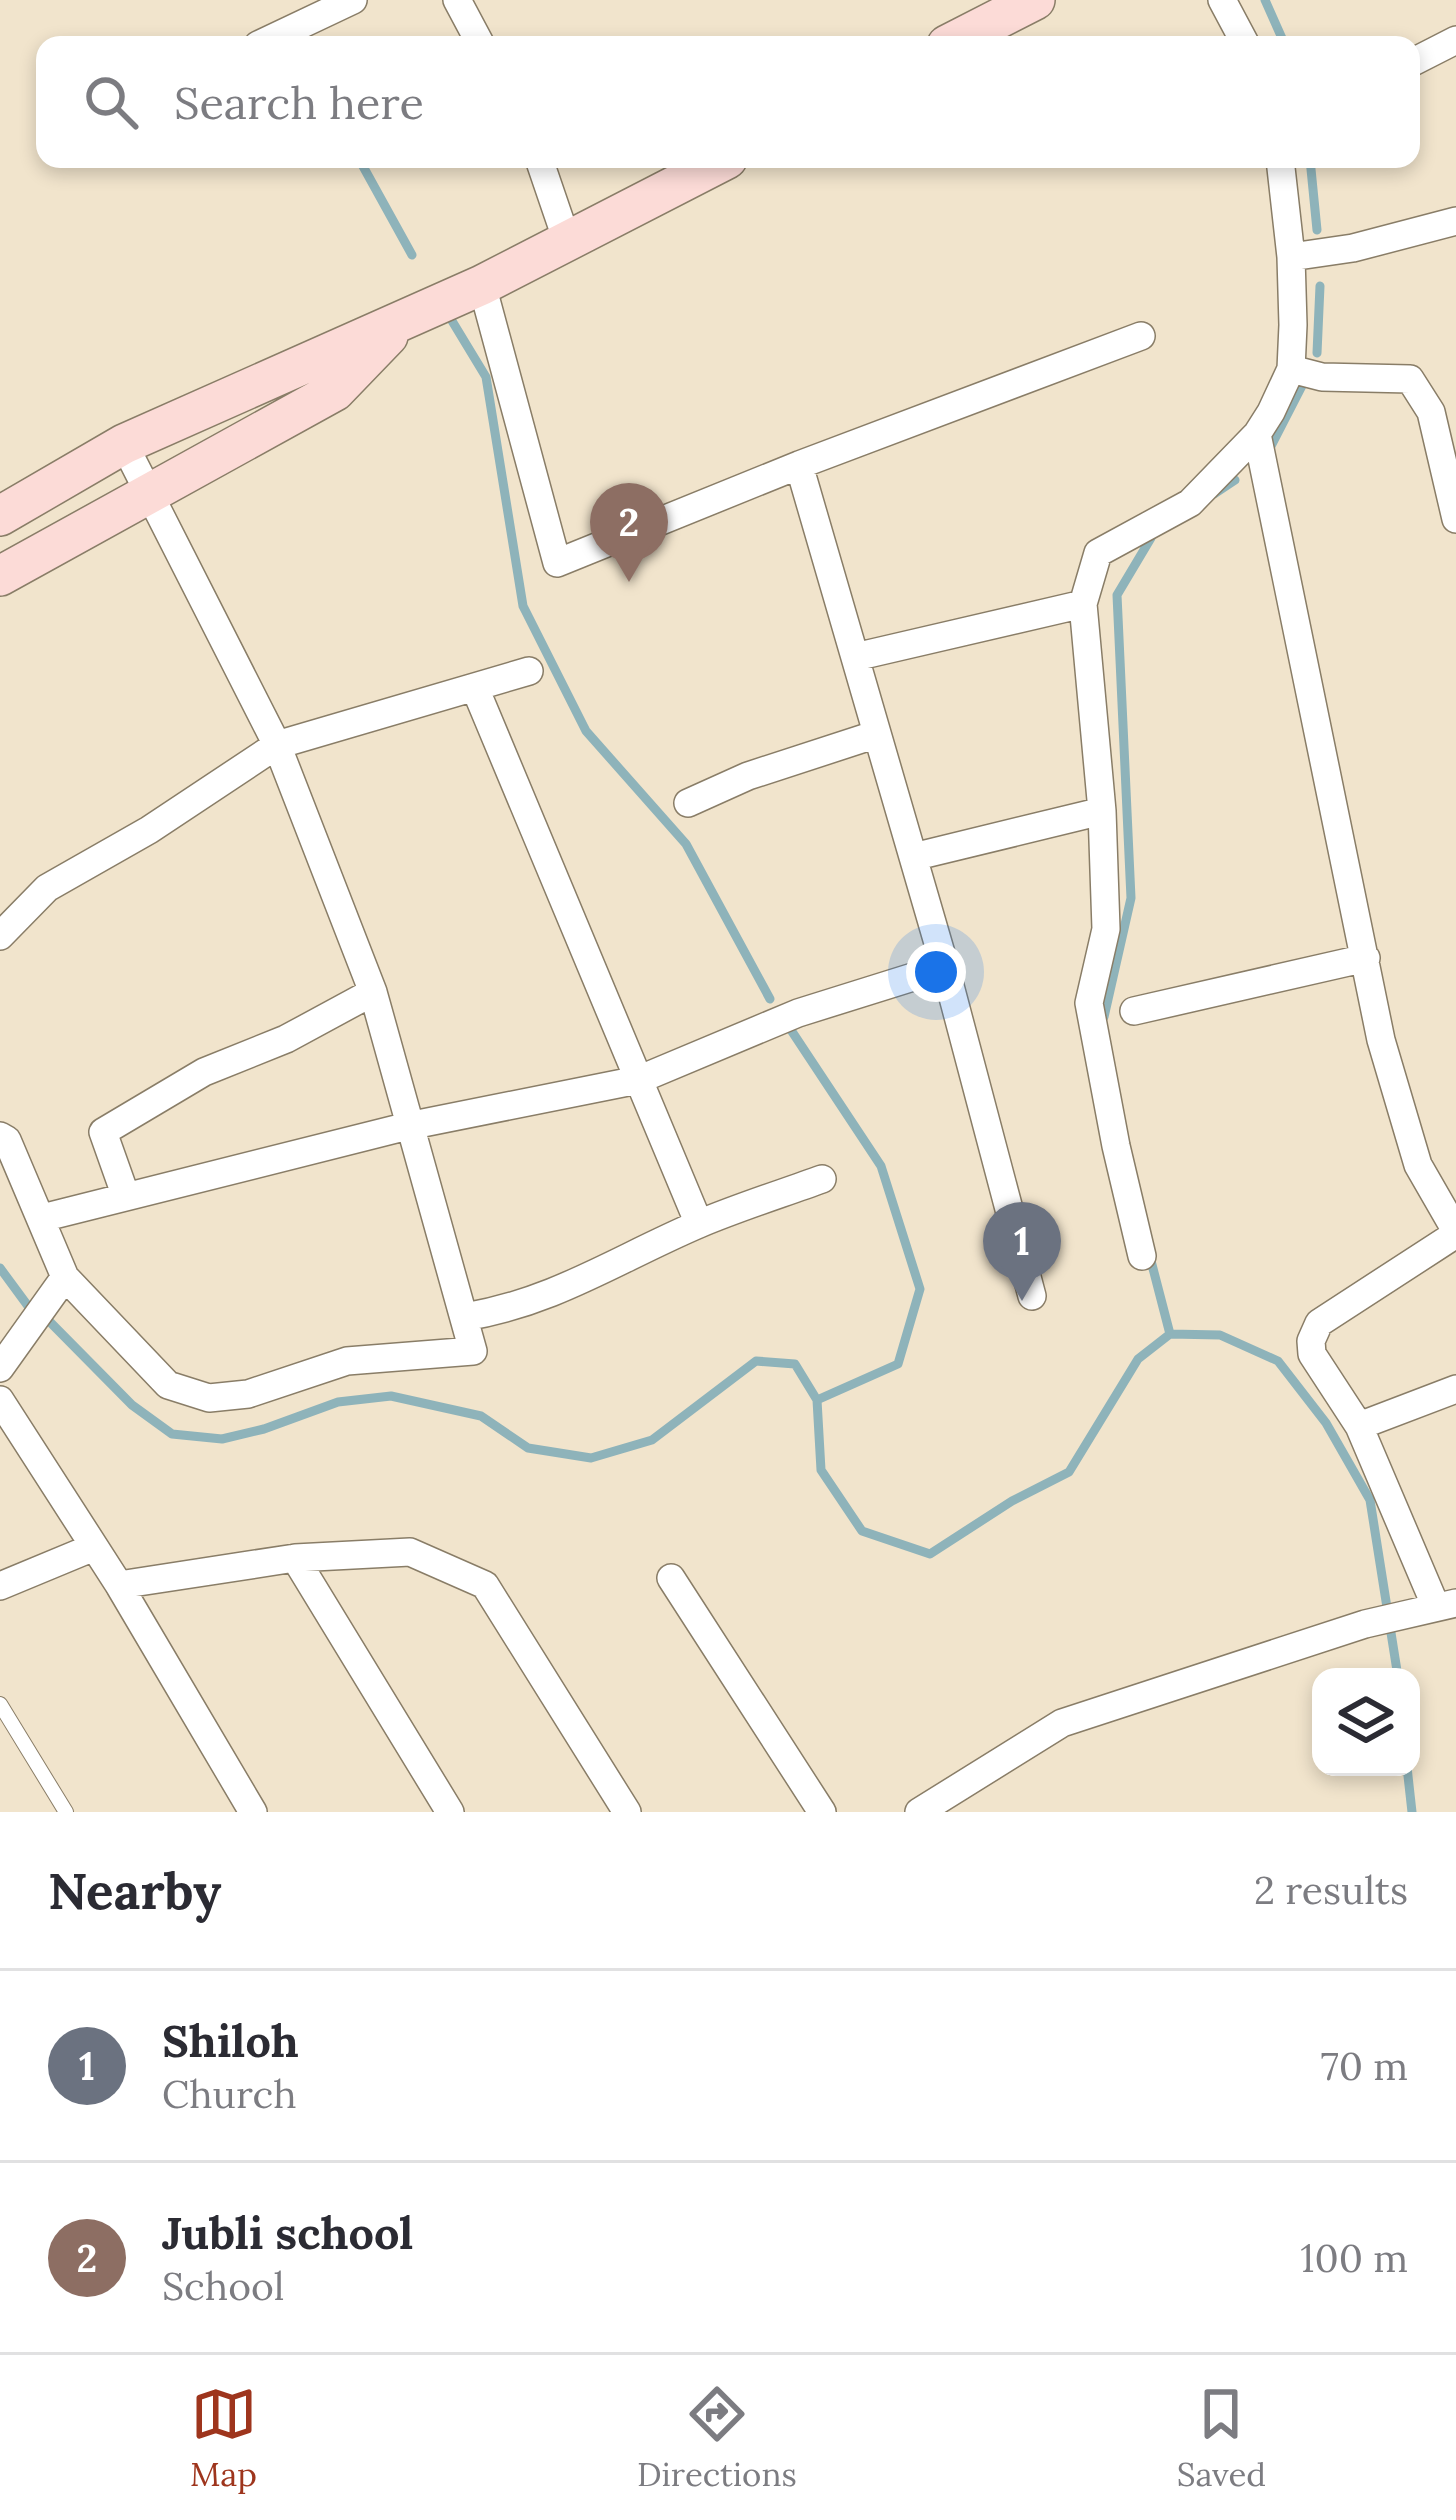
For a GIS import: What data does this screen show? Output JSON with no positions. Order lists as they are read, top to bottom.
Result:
{
  "page": {
    "search": "Search here",
    "pins": ["2", "1"],
    "heading": ["Nearby", "2 results"],
    "list": [
      {
        "mark": "1",
        "name": "Shiloh",
        "note": "Church",
        "value": "70 m"
      },
      {
        "mark": "2",
        "name": "Jubli school",
        "note": "School",
        "value": "100 m"
      }
    ],
    "nav": ["Map", "Directions", "Saved"]
  }
}
